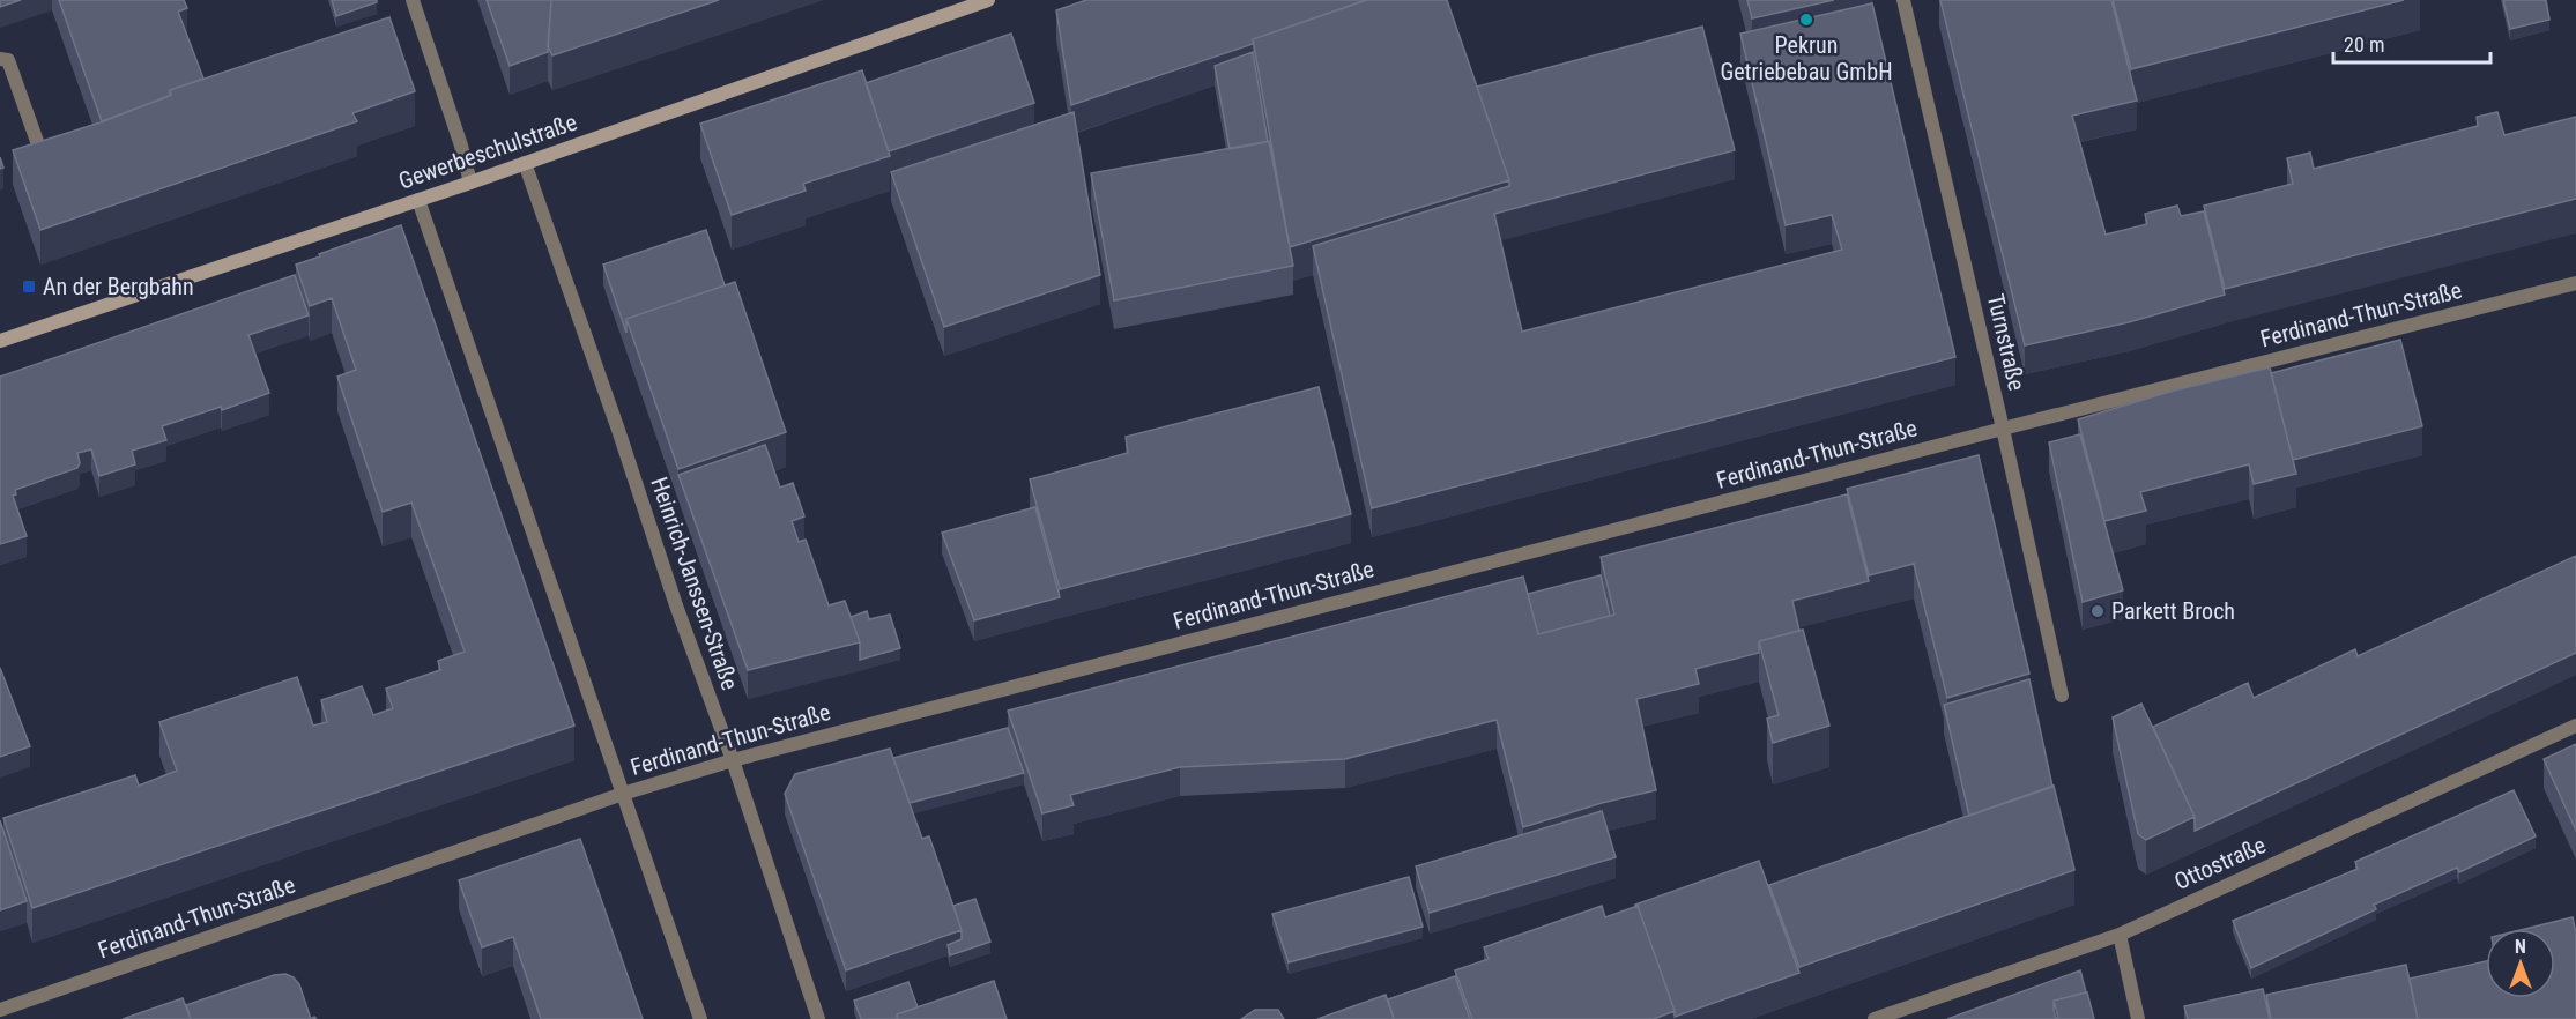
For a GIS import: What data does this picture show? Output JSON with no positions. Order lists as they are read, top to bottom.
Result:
{
  "streets": {
    "street": [
      "Gewerbeschulstraße",
      "Ferdinand-Thun-Straße",
      "Turnstraße",
      "Heinrich-Janssen-Straße",
      "Ottostraße"
    ]
  },
  "crossings": [
    ["Gewerbeschulstraße", "Heinrich-Janssen-Straße"],
    ["Ferdinand-Thun-Straße", "Turnstraße"],
    ["Ferdinand-Thun-Straße", "Heinrich-Janssen-Straße"]
  ],
  "places": {
    "other": ["Pekrun Getriebebau GmbH", "Parkett Broch"],
    "transit": ["An der Bergbahn"]
  },
  "scale_bar": "20 m",
  "north": "top"
}
